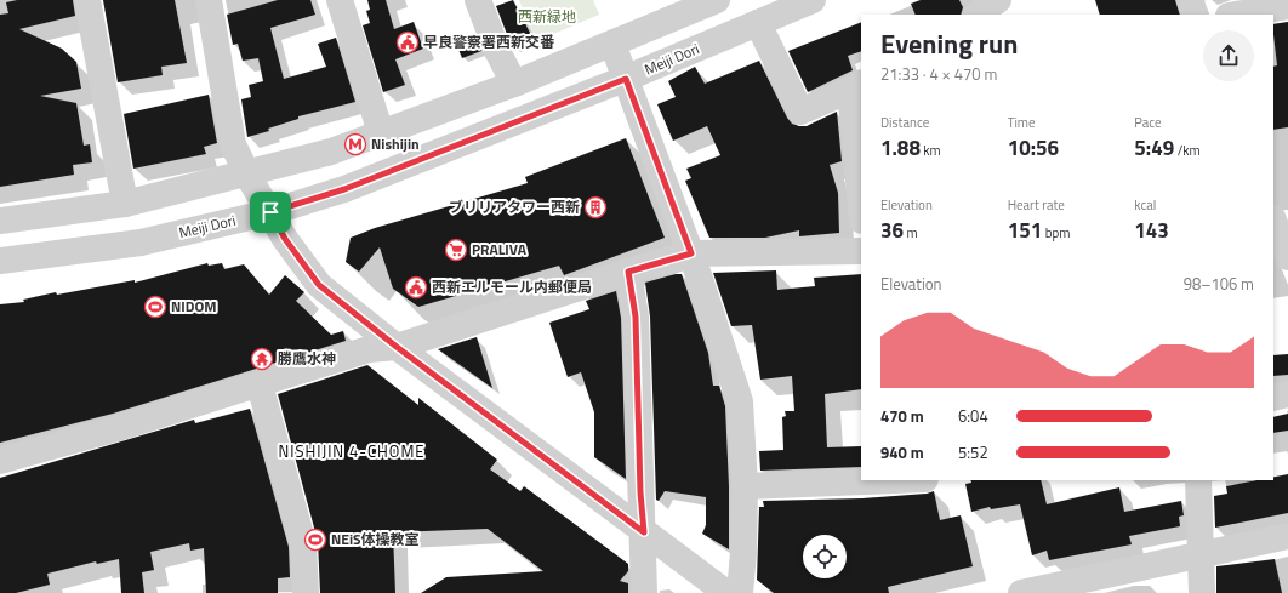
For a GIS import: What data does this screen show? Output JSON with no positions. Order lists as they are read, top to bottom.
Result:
{
  "streets": {
    "street": ["Meiji Dori"]
  },
  "districts": ["NISHIJIN 4-CHOME"],
  "parks": ["西新緑地"],
  "places": {
    "public building": ["早良警察署西新交番", "西新エルモール内郵便局"],
    "metro station": ["Nishijin"],
    "building": ["ブリリアタワー西新"],
    "supermarket": ["PRALIVA"],
    "sports": ["NIDOM", "NEiS体操教室"],
    "temple": ["勝鷹水神"]
  },
  "page": {
    "heading": ["Evening run", "21:33 · 4 × 470 m"],
    "stats": [
      ["Distance", "1.88 km"],
      ["Time", "10:56"],
      ["Pace", "5:49 /km"],
      ["Elevation", "36 m"],
      ["Heart rate", "151 bpm"],
      ["kcal", "143"]
    ],
    "chart": ["Elevation", "98–106 m"],
    "list": [
      {
        "name": "470 m",
        "note": "6:04"
      },
      {
        "name": "940 m",
        "note": "5:52"
      }
    ]
  }
}
